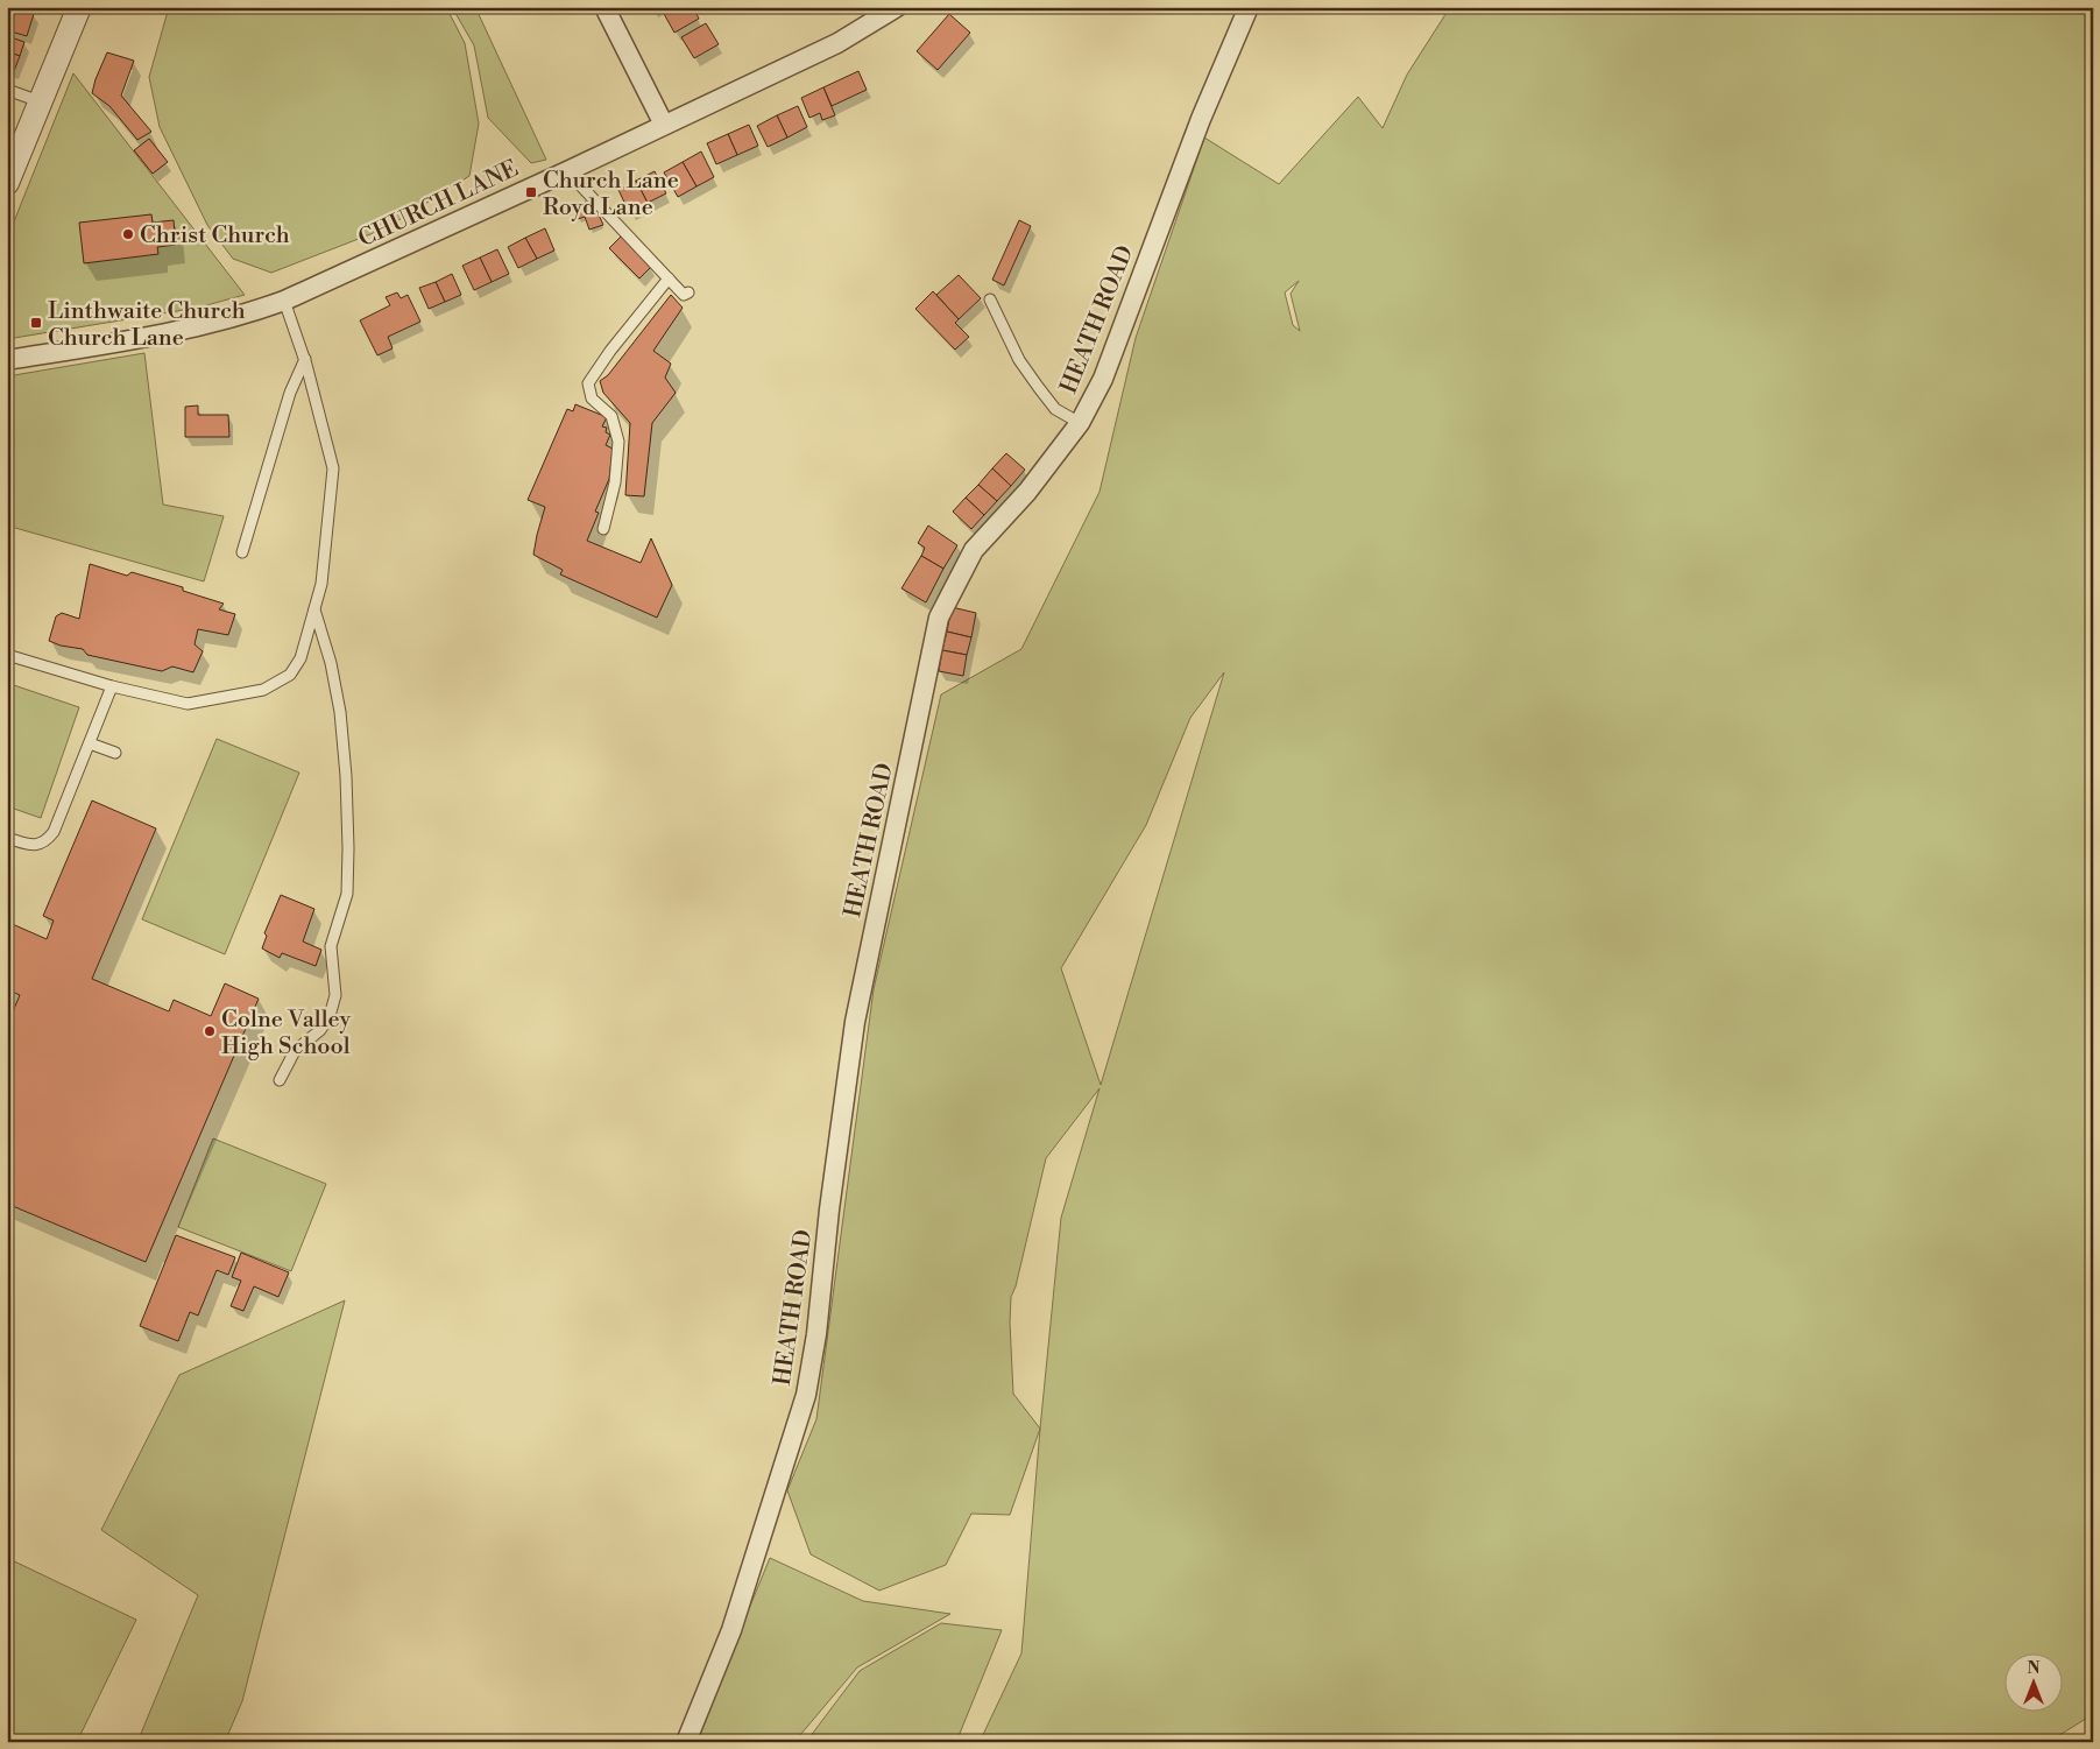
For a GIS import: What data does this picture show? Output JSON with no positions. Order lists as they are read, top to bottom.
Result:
{
  "streets": {
    "street": ["CHURCH LANE", "HEATH ROAD"]
  },
  "places": {
    "transit": ["Church Lane Royd Lane", "Linthwaite Church Church Lane"],
    "other": ["Christ Church", "Colne Valley High School"]
  },
  "north": "top"
}
